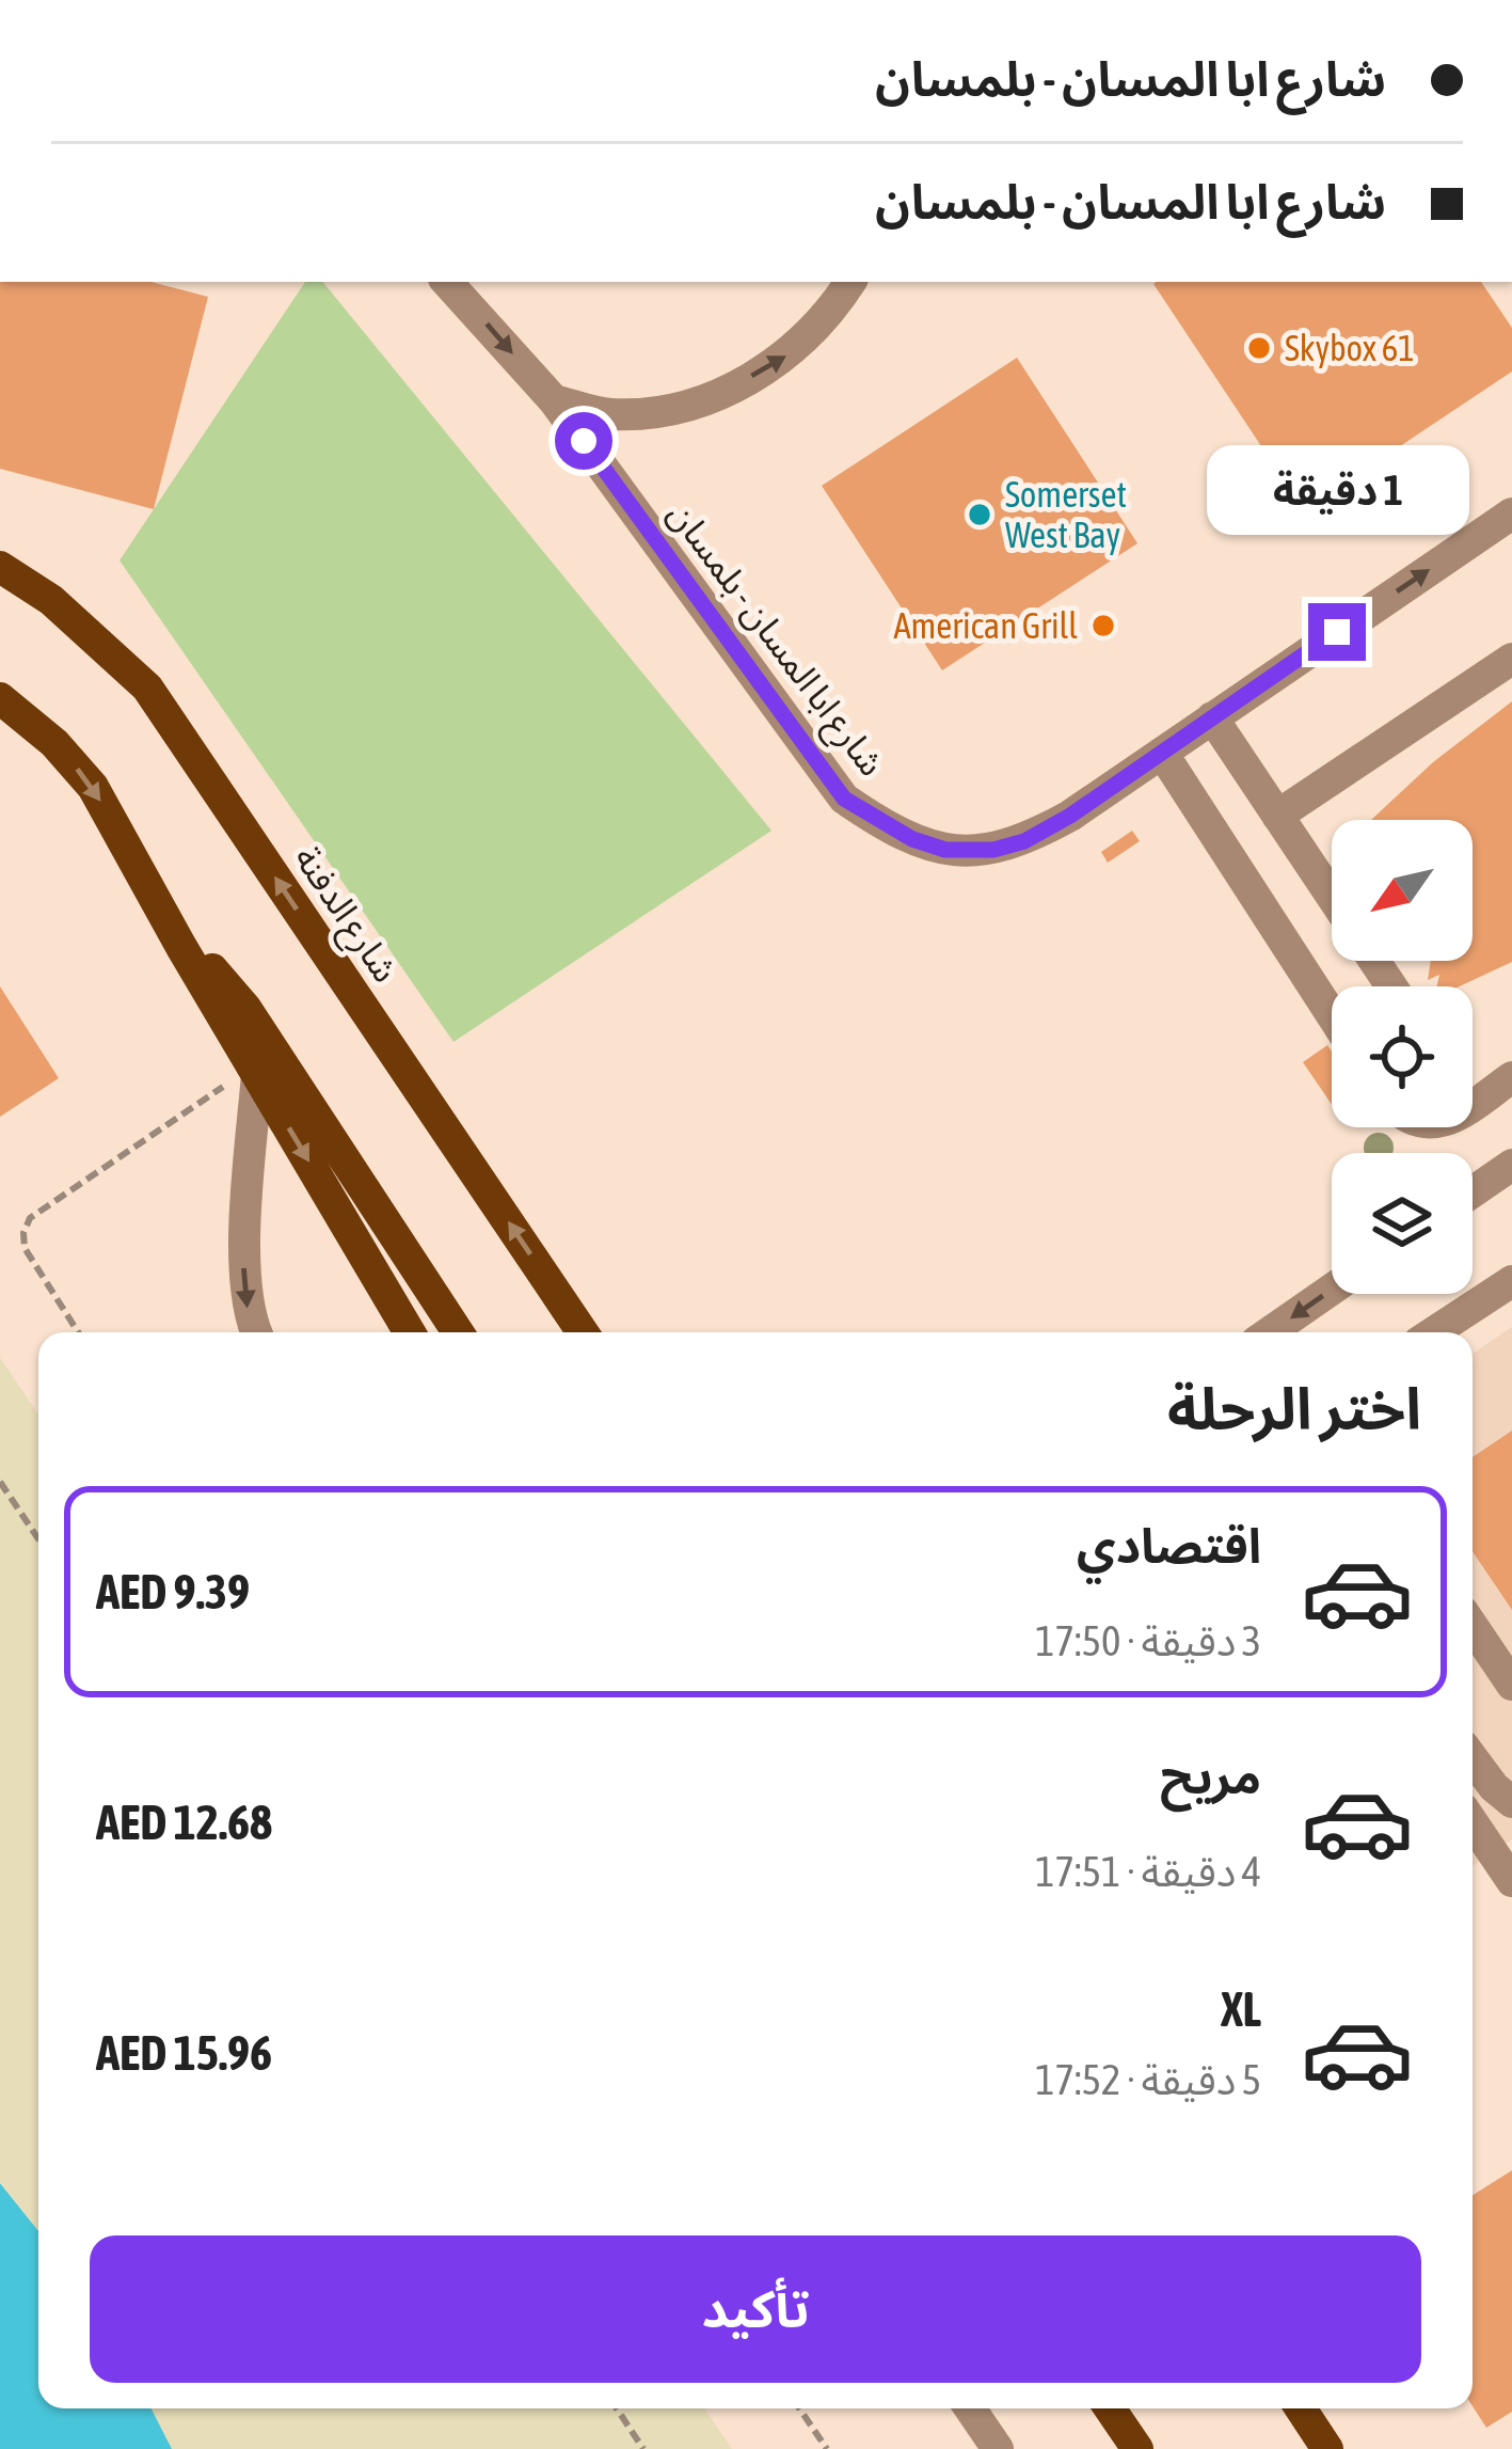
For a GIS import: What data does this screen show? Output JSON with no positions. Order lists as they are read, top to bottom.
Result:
{
  "streets": {
    "main road": ["شارع الدفنة"],
    "street": ["شارع ابا المسان - بلمسان"]
  },
  "places": ["Skybox 61", "Somerset West Bay", "American Grill"],
  "north": "bottom left",
  "page": {
    "banner": ["شارع ابا المسان - بلمسان", "شارع ابا المسان - بلمسان"],
    "bubble": "1 دقيقة",
    "heading": "اختر الرحلة",
    "list": [
      {
        "name": "اقتصادي",
        "note": "3 دقيقة · 17:50",
        "value": "AED 9.39"
      },
      {
        "name": "مريح",
        "note": "4 دقيقة · 17:51",
        "value": "AED 12.68"
      },
      {
        "name": "XL",
        "note": "5 دقيقة · 17:52",
        "value": "AED 15.96"
      }
    ],
    "buttons": "تأكيد"
  }
}
